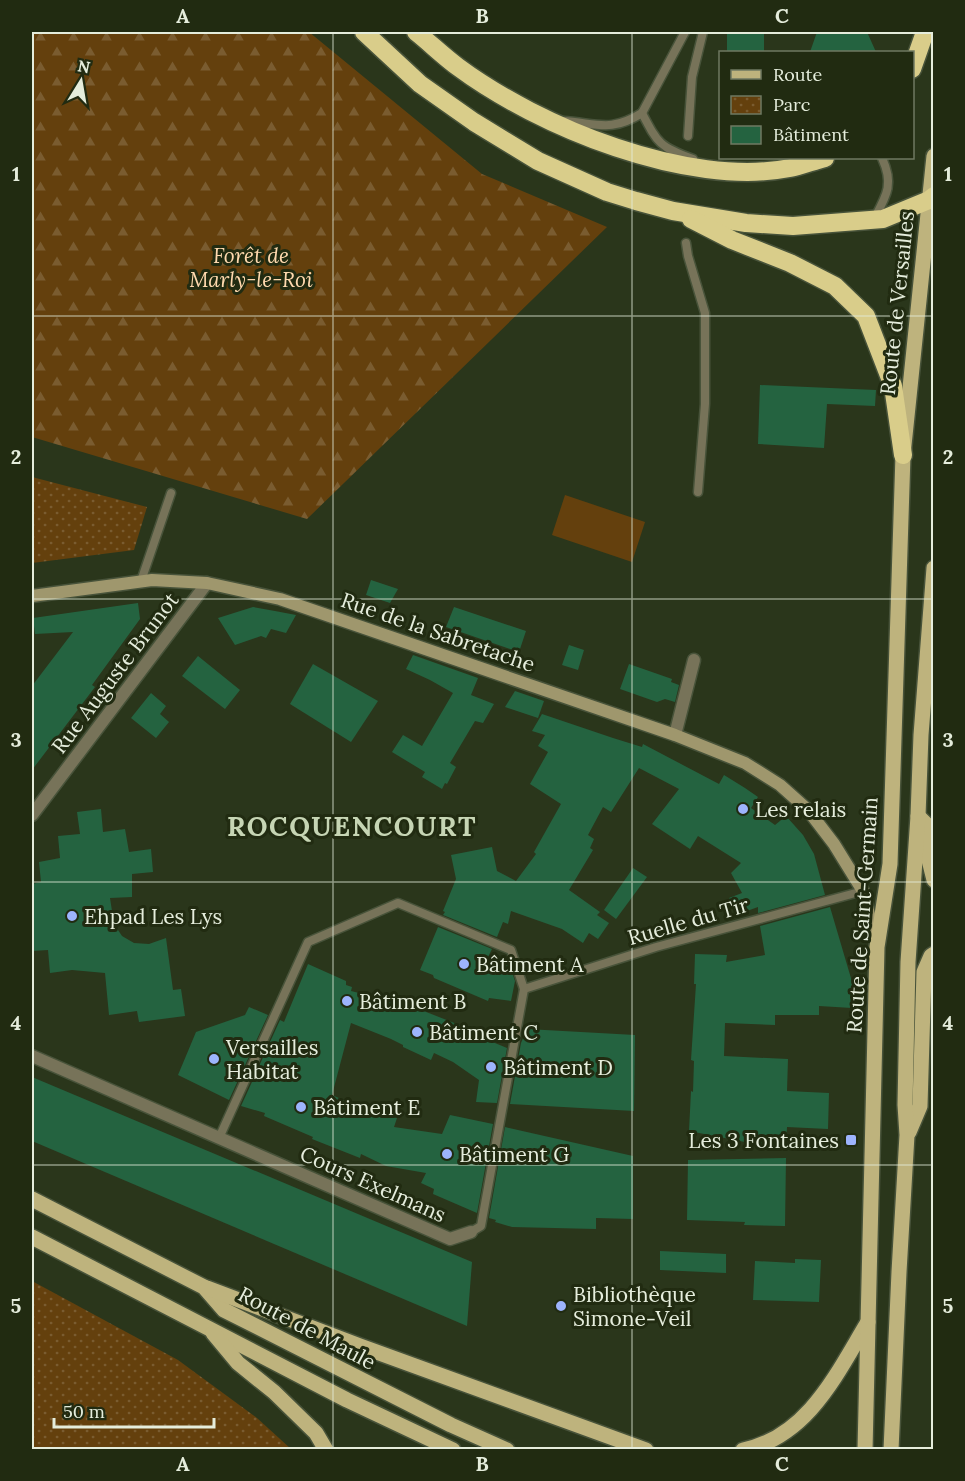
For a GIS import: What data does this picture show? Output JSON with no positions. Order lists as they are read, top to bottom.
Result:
{
  "streets": {
    "main road": ["Route de Versailles", "Route de Saint-Germain", "Route de Maule"],
    "street": ["Rue de la Sabretache", "Rue Auguste Brunot", "Cours Exelmans"],
    "lane": ["Ruelle du Tir"]
  },
  "crossings": [
    ["Route de Versailles", "Route de Saint-Germain"],
    ["Rue de la Sabretache", "Rue Auguste Brunot"],
    ["Rue de la Sabretache", "Ruelle du Tir"],
    ["Ruelle du Tir", "Cours Exelmans"]
  ],
  "districts": ["ROCQUENCOURT"],
  "parks": ["Forêt de Marly-le-Roi"],
  "places": {
    "other": [
      "Les relais",
      "Ehpad Les Lys",
      "Bâtiment A",
      "Bâtiment B",
      "Bâtiment C",
      "Versailles Habitat",
      "Bâtiment D",
      "Bâtiment E",
      "Bâtiment G",
      "Bibliothèque Simone-Veil"
    ],
    "transit": ["Les 3 Fontaines"]
  },
  "legend": ["Route", "Parc", "Bâtiment"],
  "scale_bar": "50 m",
  "north": "top",
  "grid": {
    "columns": ["A", "B", "C"],
    "rows": [
      "1",
      "2",
      "3",
      "4",
      "5"
    ]
  }
}
